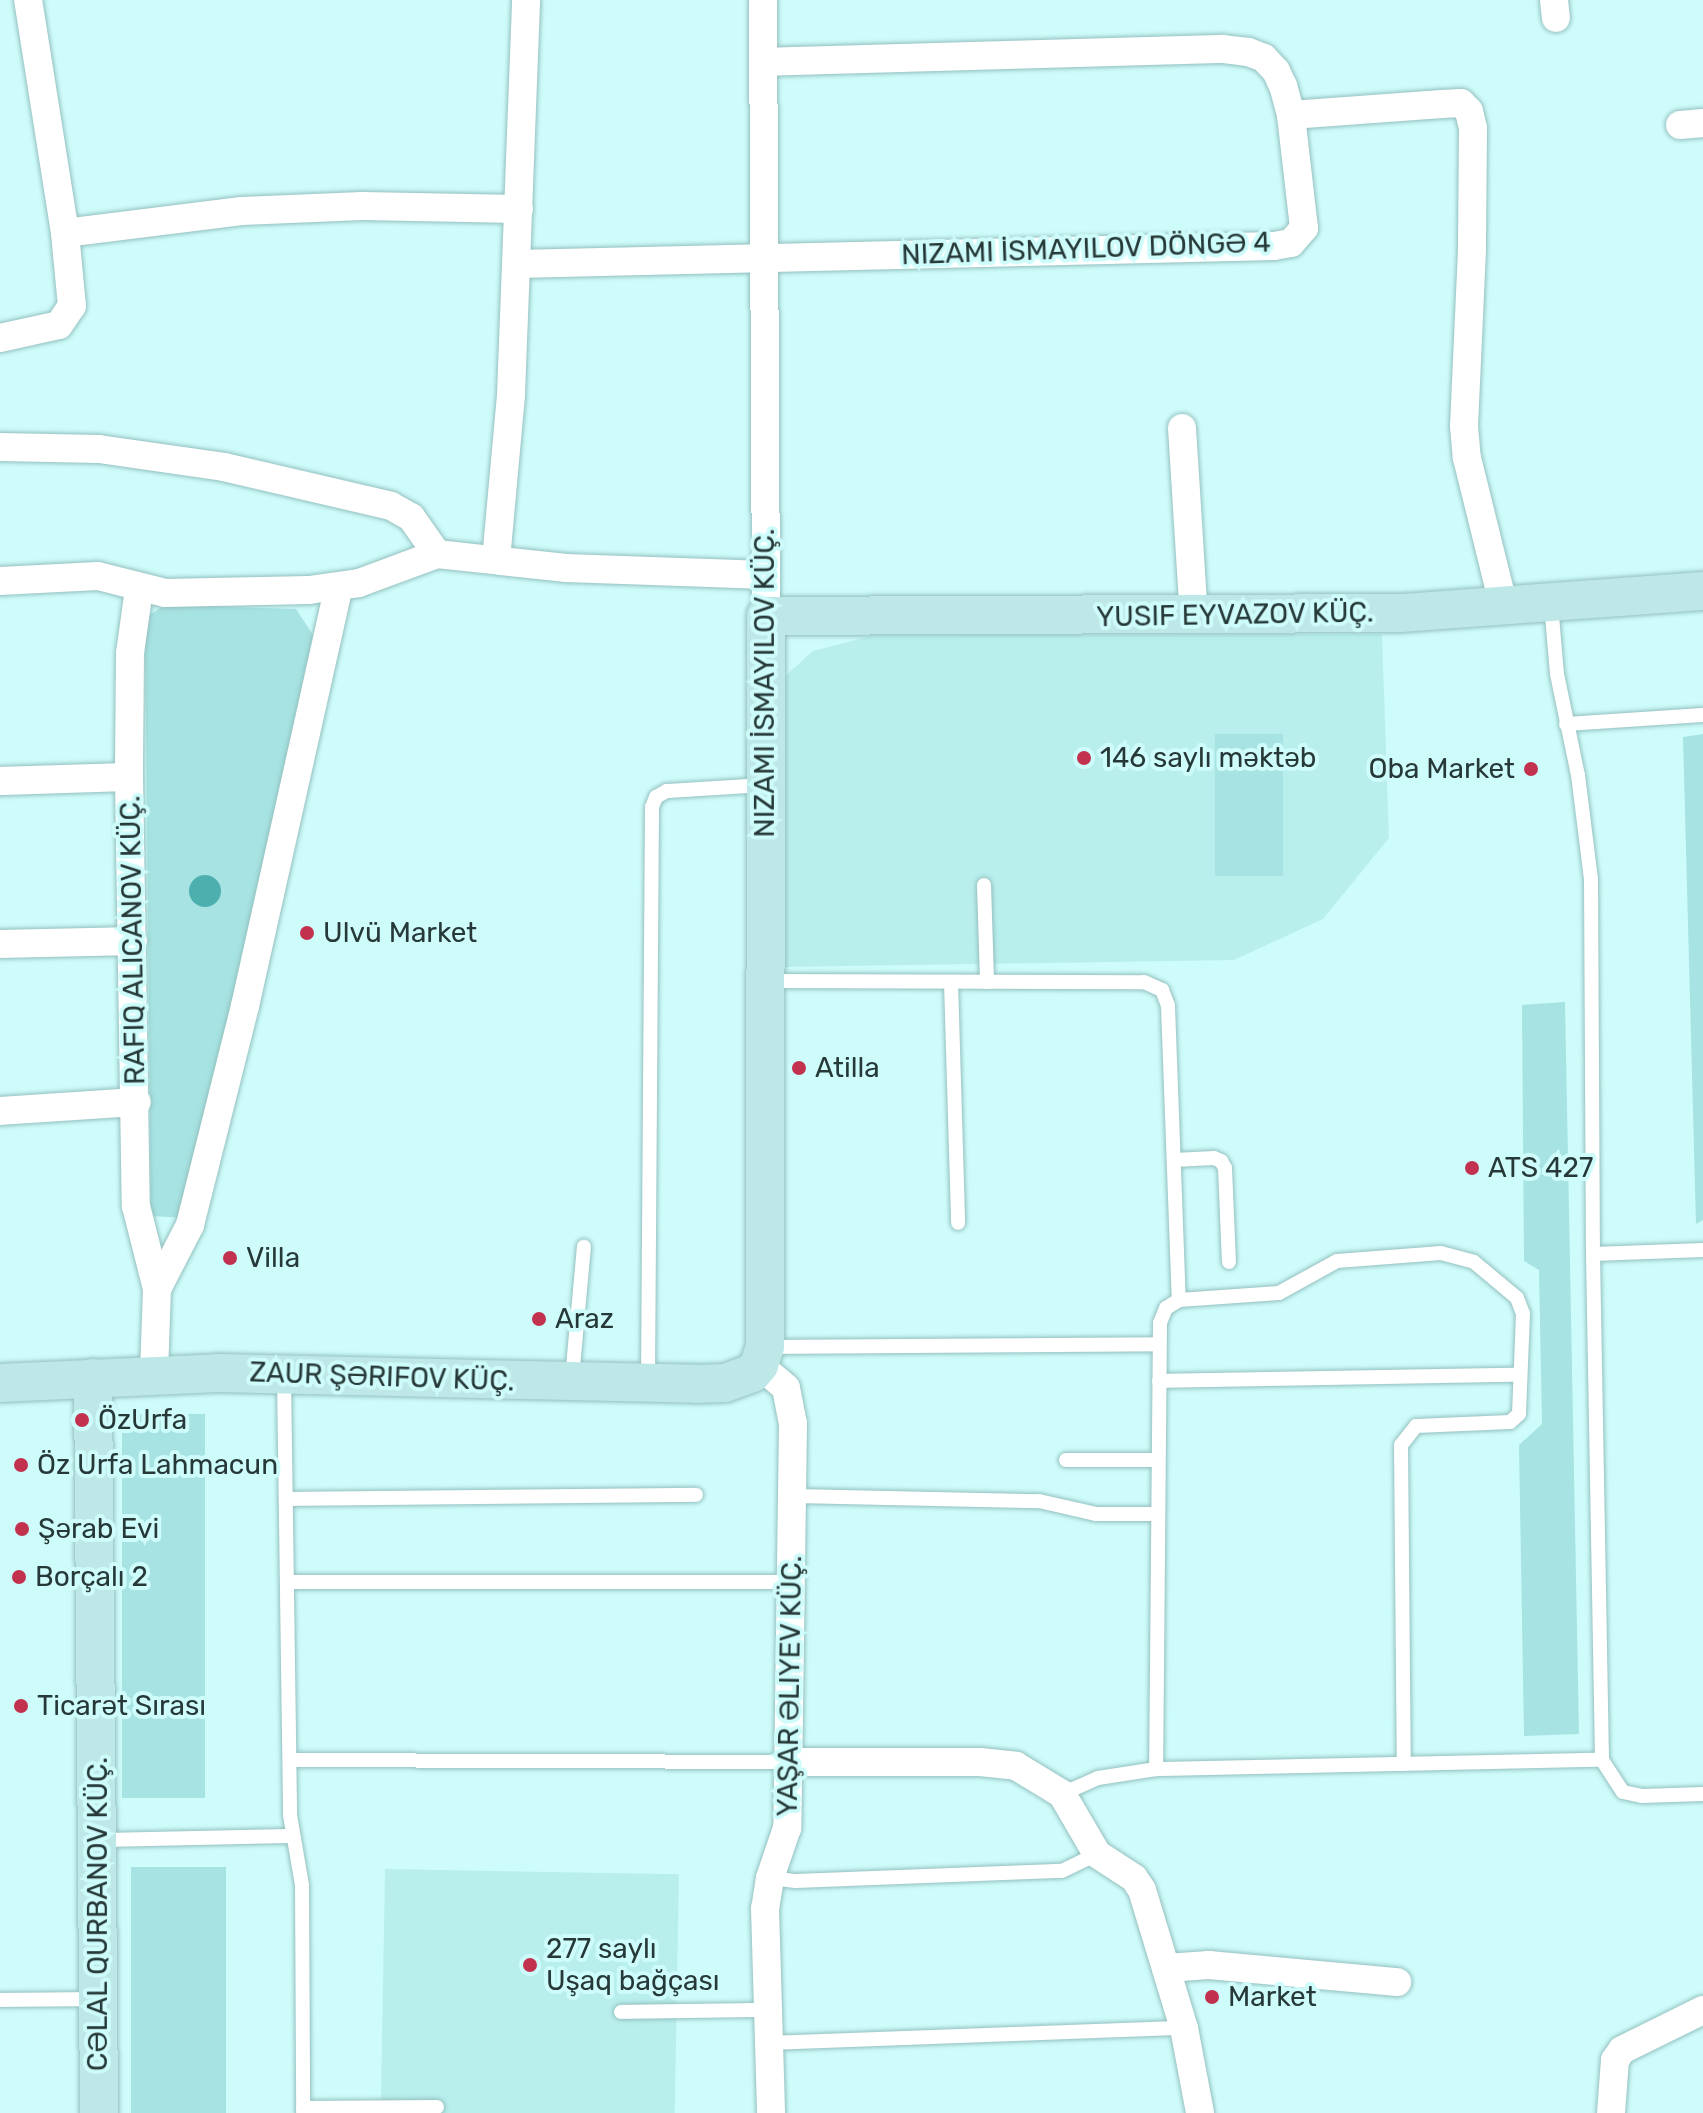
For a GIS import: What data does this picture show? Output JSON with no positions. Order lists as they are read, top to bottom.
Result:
{
  "streets": {
    "street": [
      "YUSIF EYVAZOV KÜÇ.",
      "ZAUR ŞƏRIFOV KÜÇ.",
      "YAŞAR ƏLIYEV KÜÇ.",
      "CƏLAL QURBANOV KÜÇ."
    ]
  },
  "crossings": [
    ["ZAUR ŞƏRIFOV KÜÇ.", "YAŞAR ƏLIYEV KÜÇ."],
    ["ZAUR ŞƏRIFOV KÜÇ.", "CƏLAL QURBANOV KÜÇ."]
  ],
  "places": [
    "146 saylı məktəb",
    "Oba Market",
    "Ulvü Market",
    "Atilla",
    "ATS 427",
    "Villa",
    "Araz",
    "ÖzUrfa",
    "Öz Urfa Lahmacun",
    "Şərab Evi",
    "Borçalı 2",
    "Ticarət Sırası",
    "277 saylı Uşaq bağçası",
    "Market"
  ]
}
